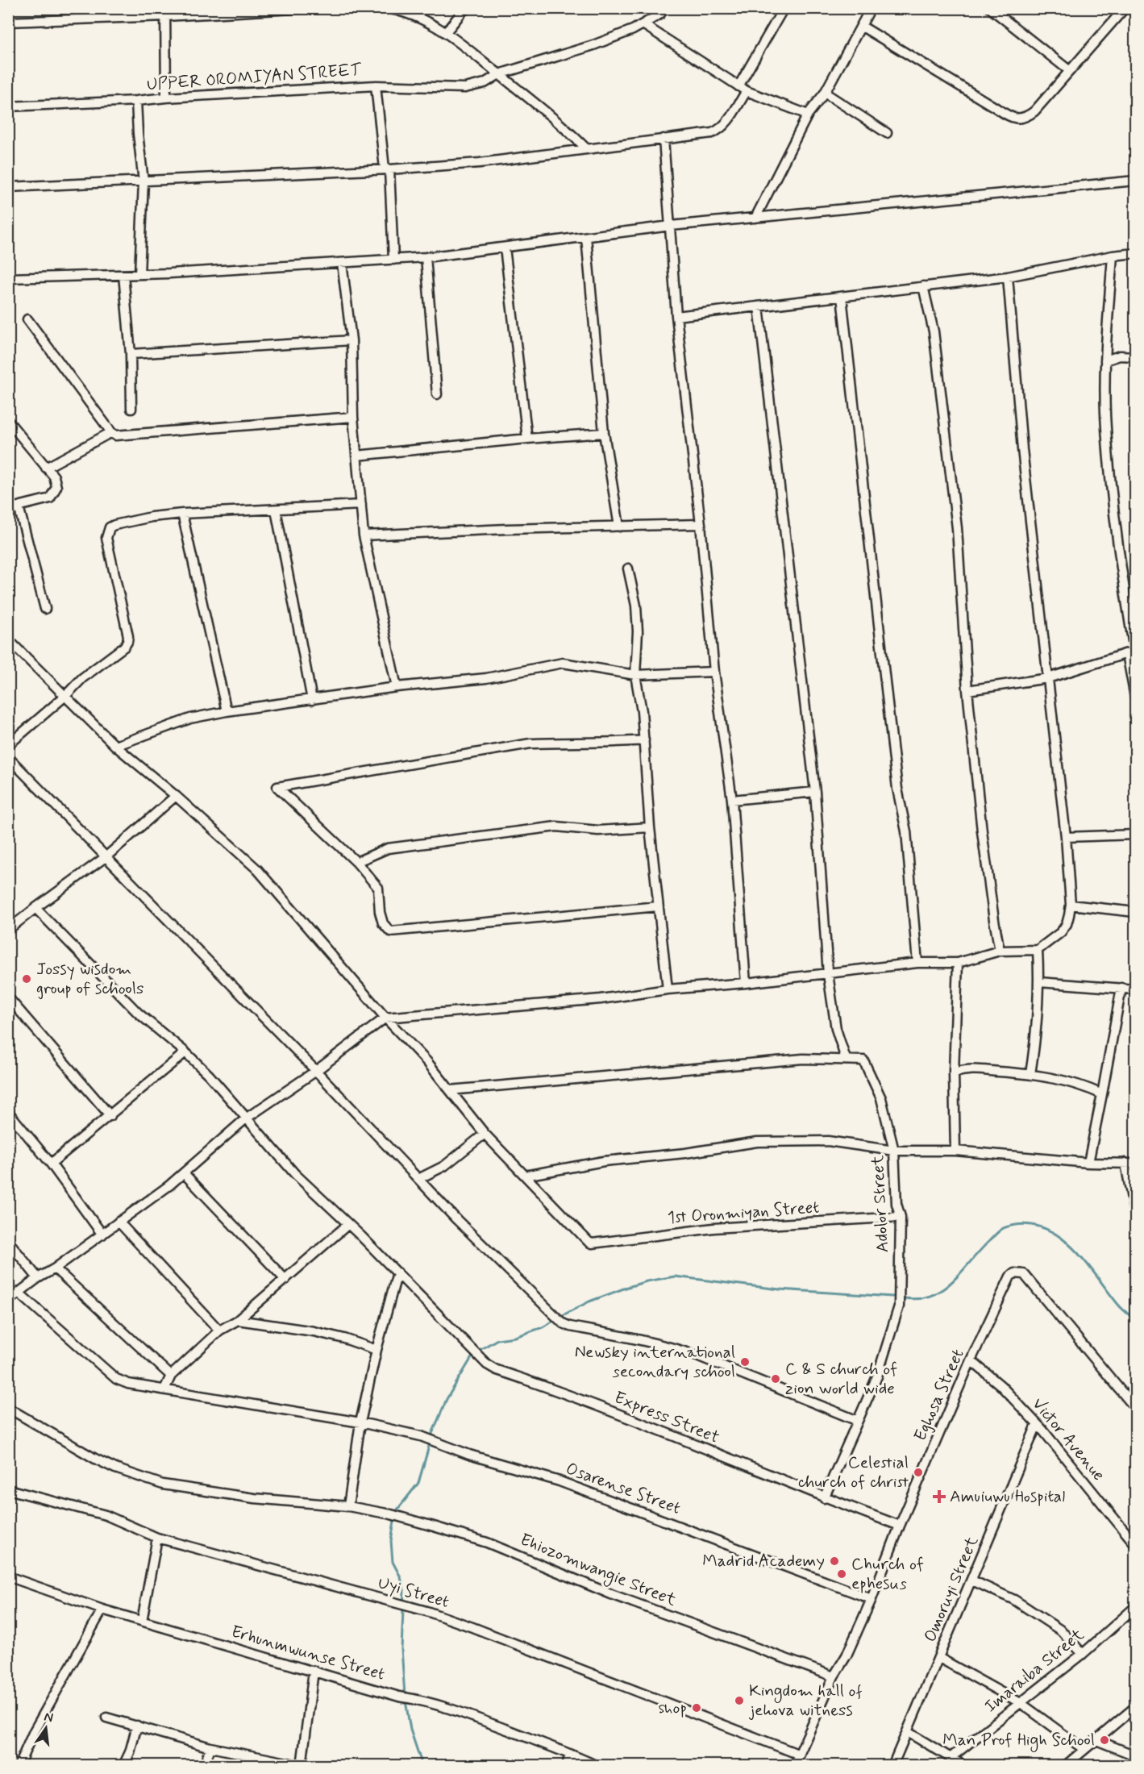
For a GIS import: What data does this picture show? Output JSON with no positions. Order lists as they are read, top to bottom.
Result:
{
  "streets": {
    "street": [
      "UPPER OROMIYAN STREET",
      "Adolor Street",
      "1st Oronmiyan Street",
      "Eghosa Street",
      "Express Street",
      "Victor Avenue",
      "Osarense Street",
      "Ehiozomwangie Street",
      "Omoruyi Street",
      "Uyi Street",
      "Erhunmwunse Street",
      "Imaraiba Street"
    ]
  },
  "crossings": [
    ["Adolor Street", "1st Oronmiyan Street"],
    ["Adolor Street", "Express Street"],
    ["Eghosa Street", "Express Street"],
    ["Eghosa Street", "Victor Avenue"],
    ["Eghosa Street", "Osarense Street"],
    ["Eghosa Street", "Ehiozomwangie Street"],
    ["Eghosa Street", "Uyi Street"],
    ["Victor Avenue", "Omoruyi Street"]
  ],
  "places": {
    "other": [
      "Jossy wisdom group of schools",
      "Newsky international secondary school",
      "C & S church of zion world wide",
      "Celestial church of christ",
      "Madrid Academy",
      "Church of ephesus",
      "Kingdom hall of jehova witness",
      "shop",
      "Man Prof High School"
    ],
    "health": ["Amuiuwu Hospital"]
  },
  "north": "top"
}
